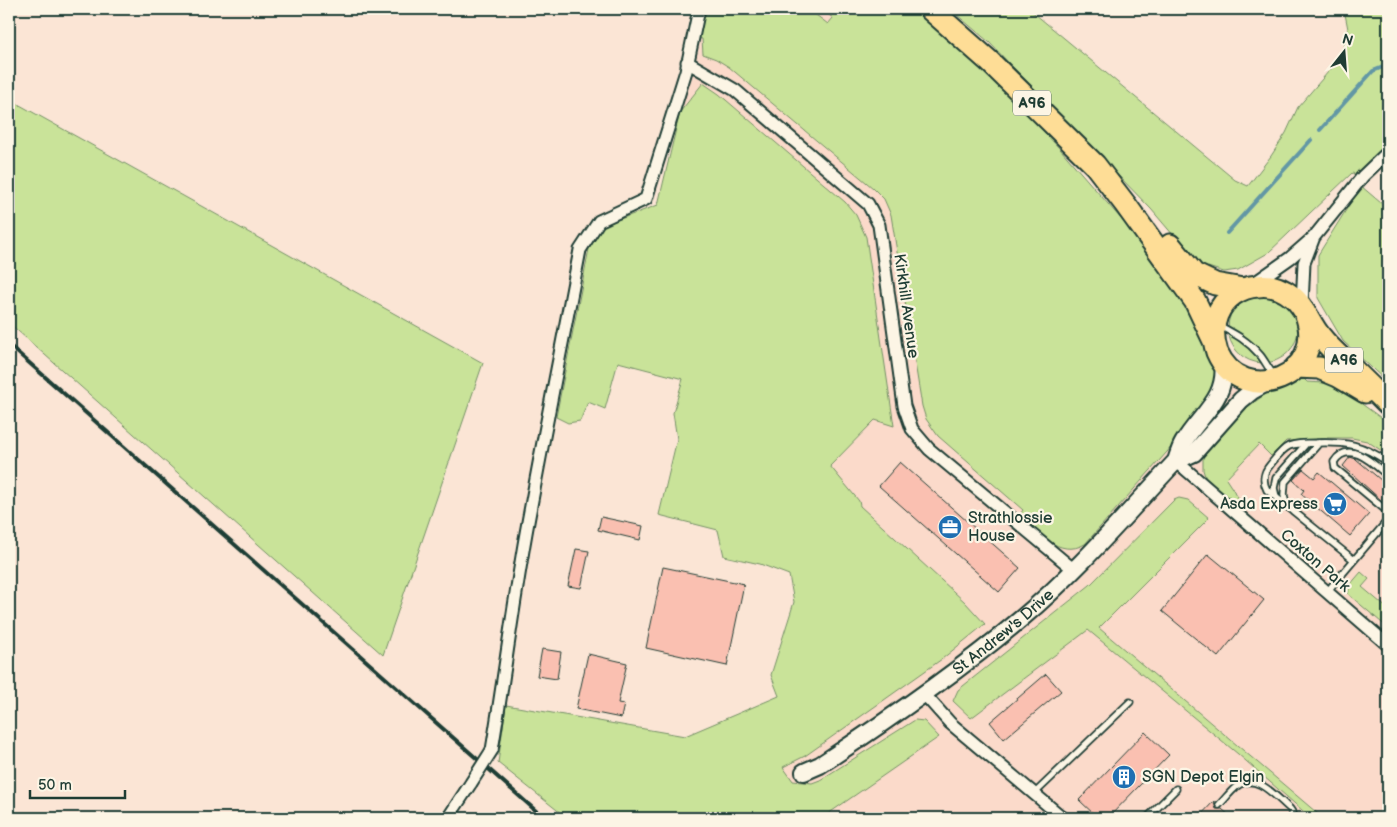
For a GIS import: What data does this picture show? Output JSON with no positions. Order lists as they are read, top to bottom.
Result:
{
  "streets": {
    "highway": ["A96"],
    "street": ["Kirkhill Avenue", "Coxton Park", "St Andrew's Drive"]
  },
  "crossings": [
    ["A96", "St Andrew's Drive"],
    ["Kirkhill Avenue", "St Andrew's Drive"],
    ["Coxton Park", "St Andrew's Drive"]
  ],
  "places": {
    "supermarket": ["Asda Express"],
    "office": ["Strathlossie House"],
    "building": ["SGN Depot Elgin"]
  },
  "scale_bar": "50 m",
  "north": "top"
}
